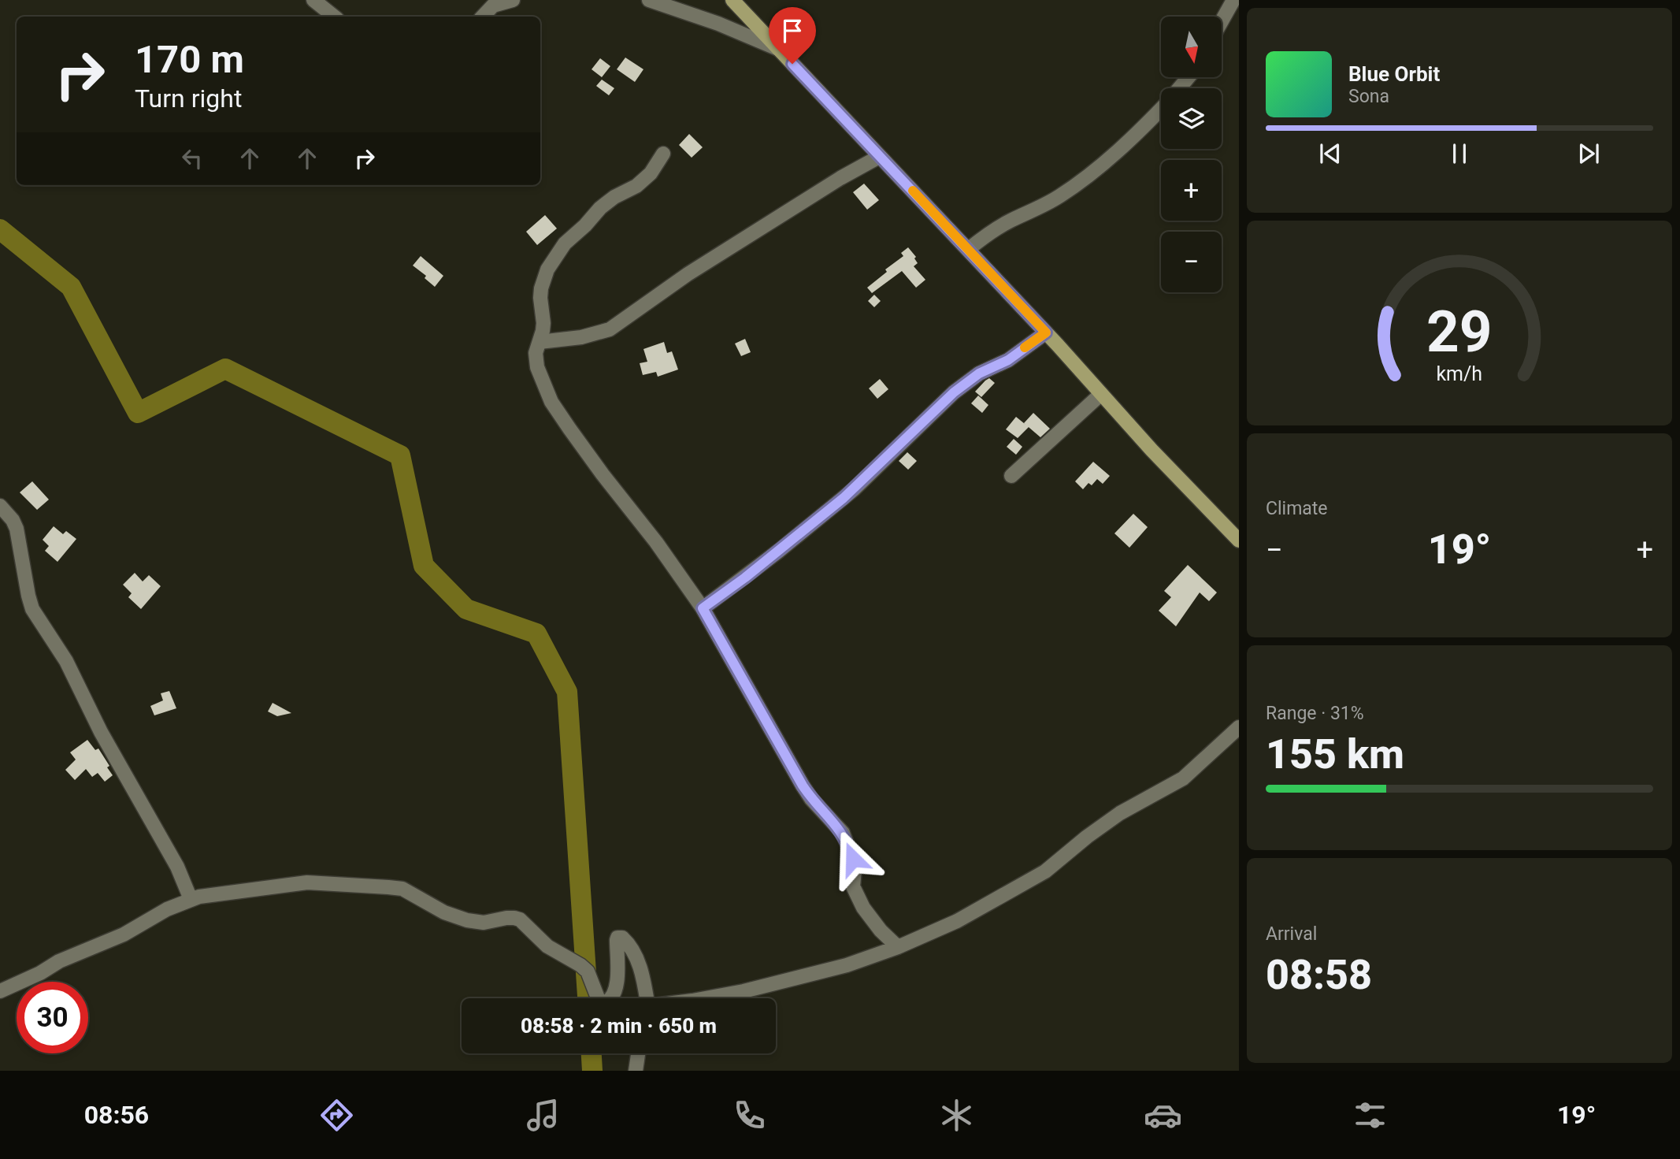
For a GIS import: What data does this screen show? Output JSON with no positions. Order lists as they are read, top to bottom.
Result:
{
  "north": "bottom",
  "page": {
    "map_buttons": ["+", "−"],
    "turn": ["170 m", "Turn right"],
    "song": ["Blue Orbit", "Sona"],
    "tile": [
      "Climate",
      ["Range · 31%", "155 km"],
      ["Arrival", "08:58"]
    ],
    "heat": ["−", "19°", "+"],
    "limit": "30",
    "trip": "08:58 · 2 min · 650 m",
    "tabs": ["08:56", "19°"],
    "gauge": ["29", "km/h"]
  }
}
